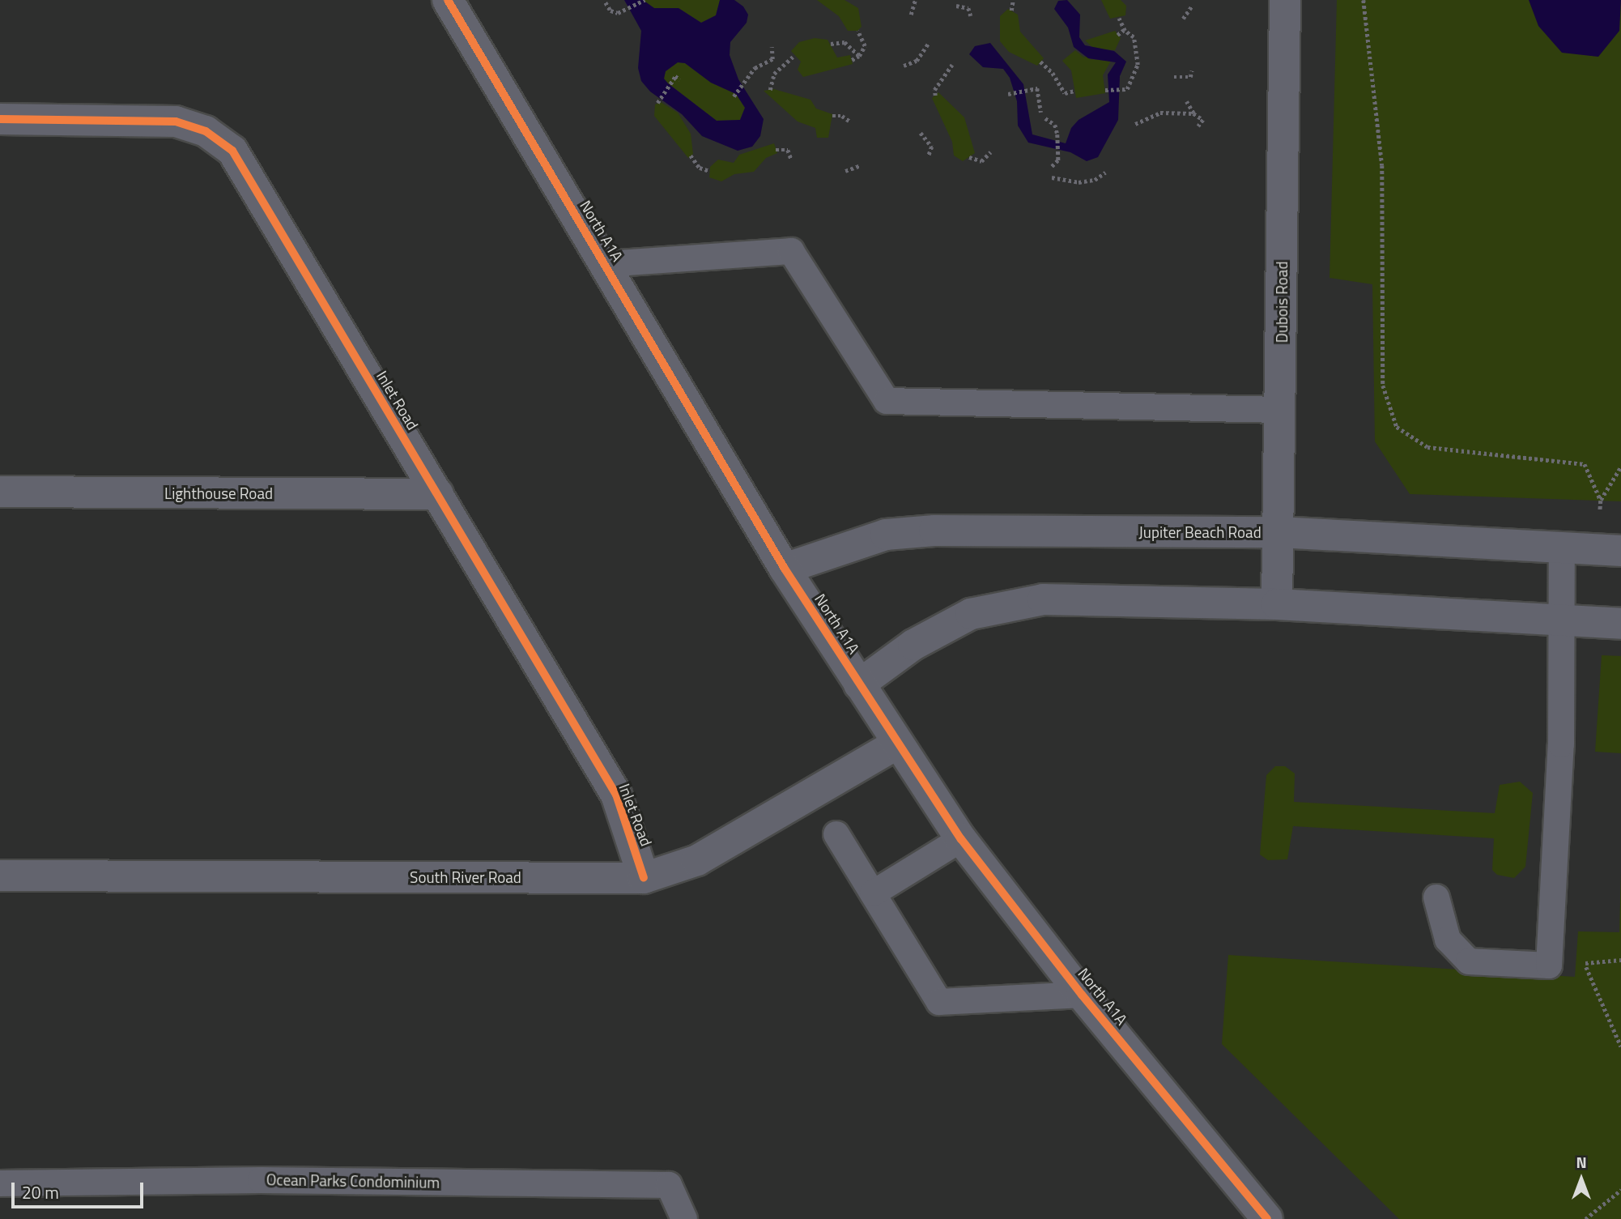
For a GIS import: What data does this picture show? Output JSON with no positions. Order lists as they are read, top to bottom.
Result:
{
  "streets": {
    "street": [
      "North A1A",
      "Dubois Road",
      "Inlet Road",
      "Lighthouse Road",
      "Jupiter Beach Road",
      "South River Road"
    ],
    "lane": ["Ocean Parks Condominium"]
  },
  "crossings": [
    ["North A1A", "Jupiter Beach Road"],
    ["North A1A", "South River Road"],
    ["Dubois Road", "Jupiter Beach Road"],
    ["Inlet Road", "Lighthouse Road"],
    ["Inlet Road", "South River Road"]
  ],
  "scale_bar": "20 m",
  "north": "top"
}
